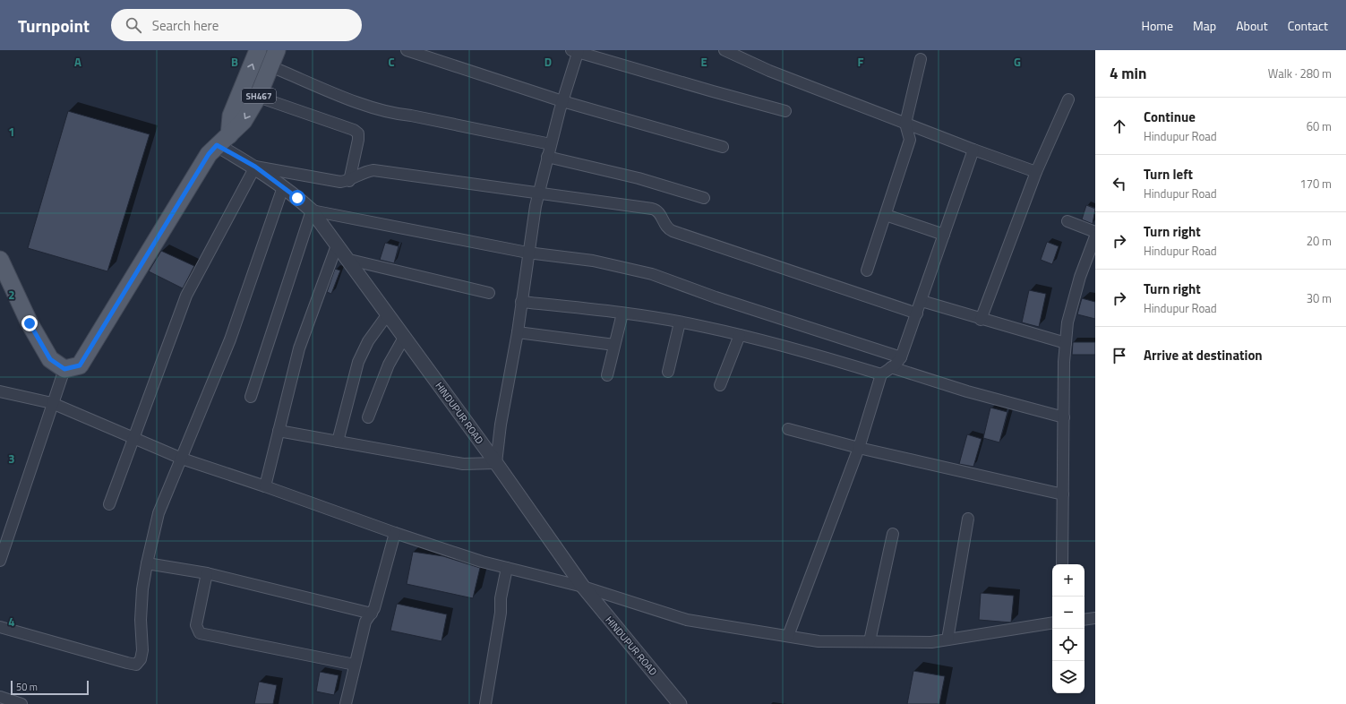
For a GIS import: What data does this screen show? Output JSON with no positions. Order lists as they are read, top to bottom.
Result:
{
  "streets": {
    "main road": ["SH467"],
    "street": ["HINDUPUR ROAD"]
  },
  "crossings": [
    ["SH467", "HINDUPUR ROAD"]
  ],
  "scale_bar": "50 m",
  "page": {
    "header": "Turnpoint",
    "search": "Search here",
    "nav": [
      "Home",
      "Map",
      "About",
      "Contact"
    ],
    "heading": ["4 min", "Walk · 280 m"],
    "list": [
      ["Continue", "Hindupur Road", "60 m"],
      ["Turn left", "Hindupur Road", "170 m"],
      ["Turn right", "Hindupur Road", "20 m"],
      ["Turn right", "Hindupur Road", "30 m"],
      "Arrive at destination"
    ],
    "map_buttons": ["+", "−"],
    "scale": "50 m"
  },
  "grid": {
    "columns": [
      "A",
      "B",
      "C",
      "D",
      "E",
      "F",
      "G"
    ],
    "rows": [
      "1",
      "2",
      "3",
      "4"
    ]
  }
}
